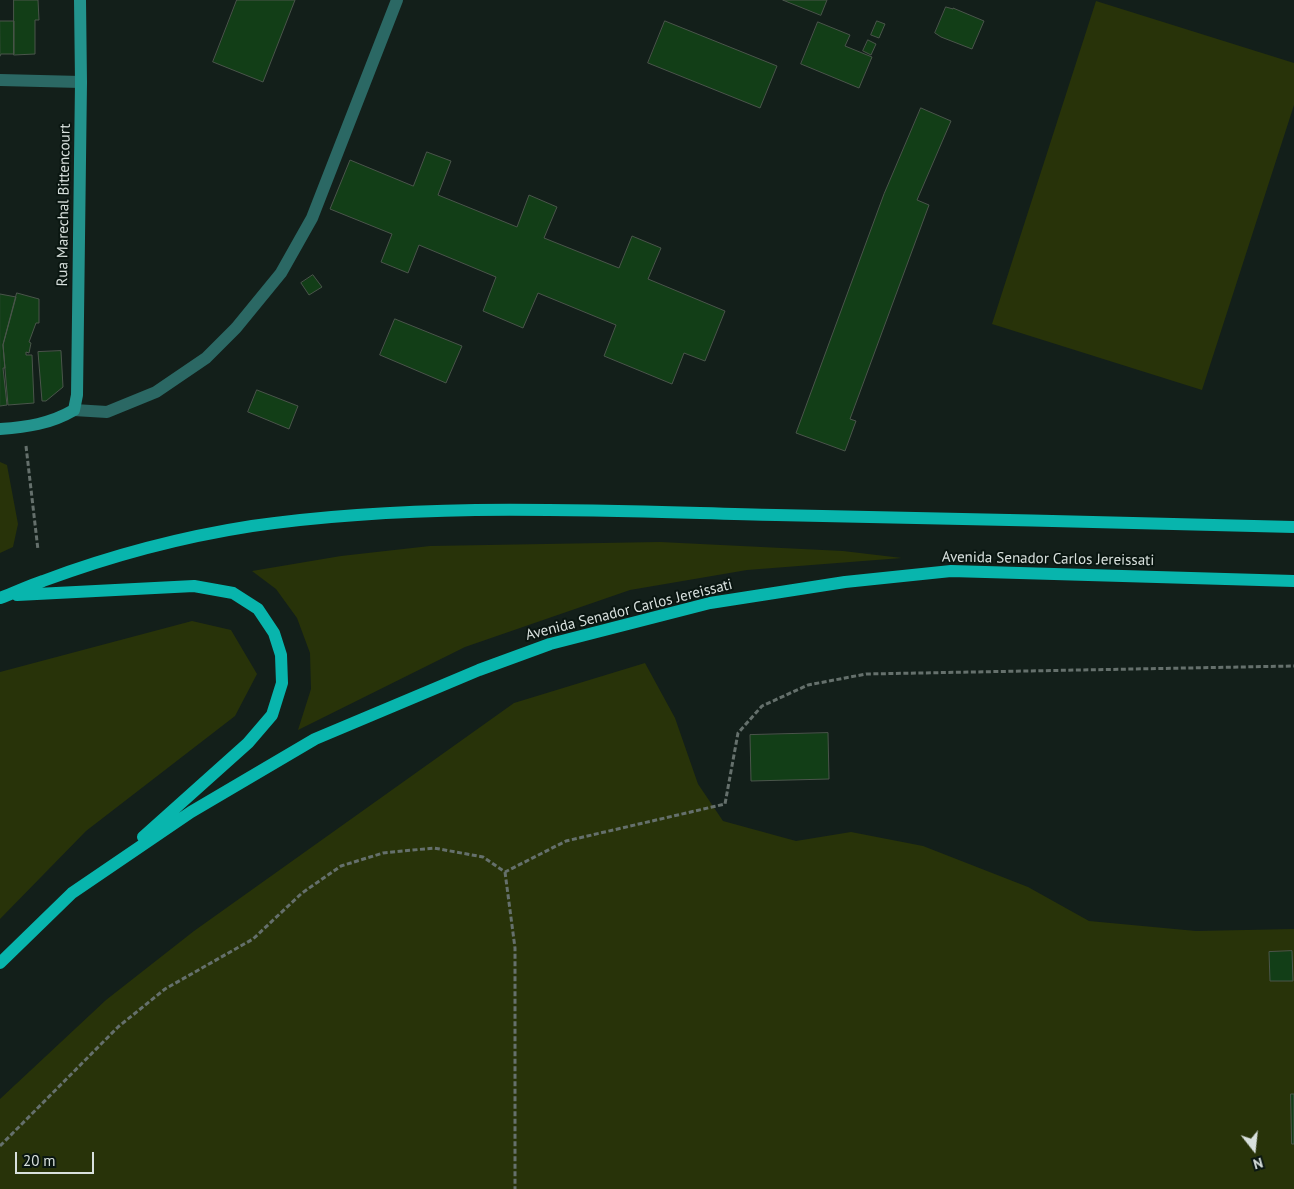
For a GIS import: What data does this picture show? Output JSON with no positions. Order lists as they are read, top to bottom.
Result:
{
  "streets": {
    "main road": ["Rua Marechal Bittencourt", "Avenida Senador Carlos Jereissati"]
  },
  "scale_bar": "20 m",
  "north": "bottom"
}
